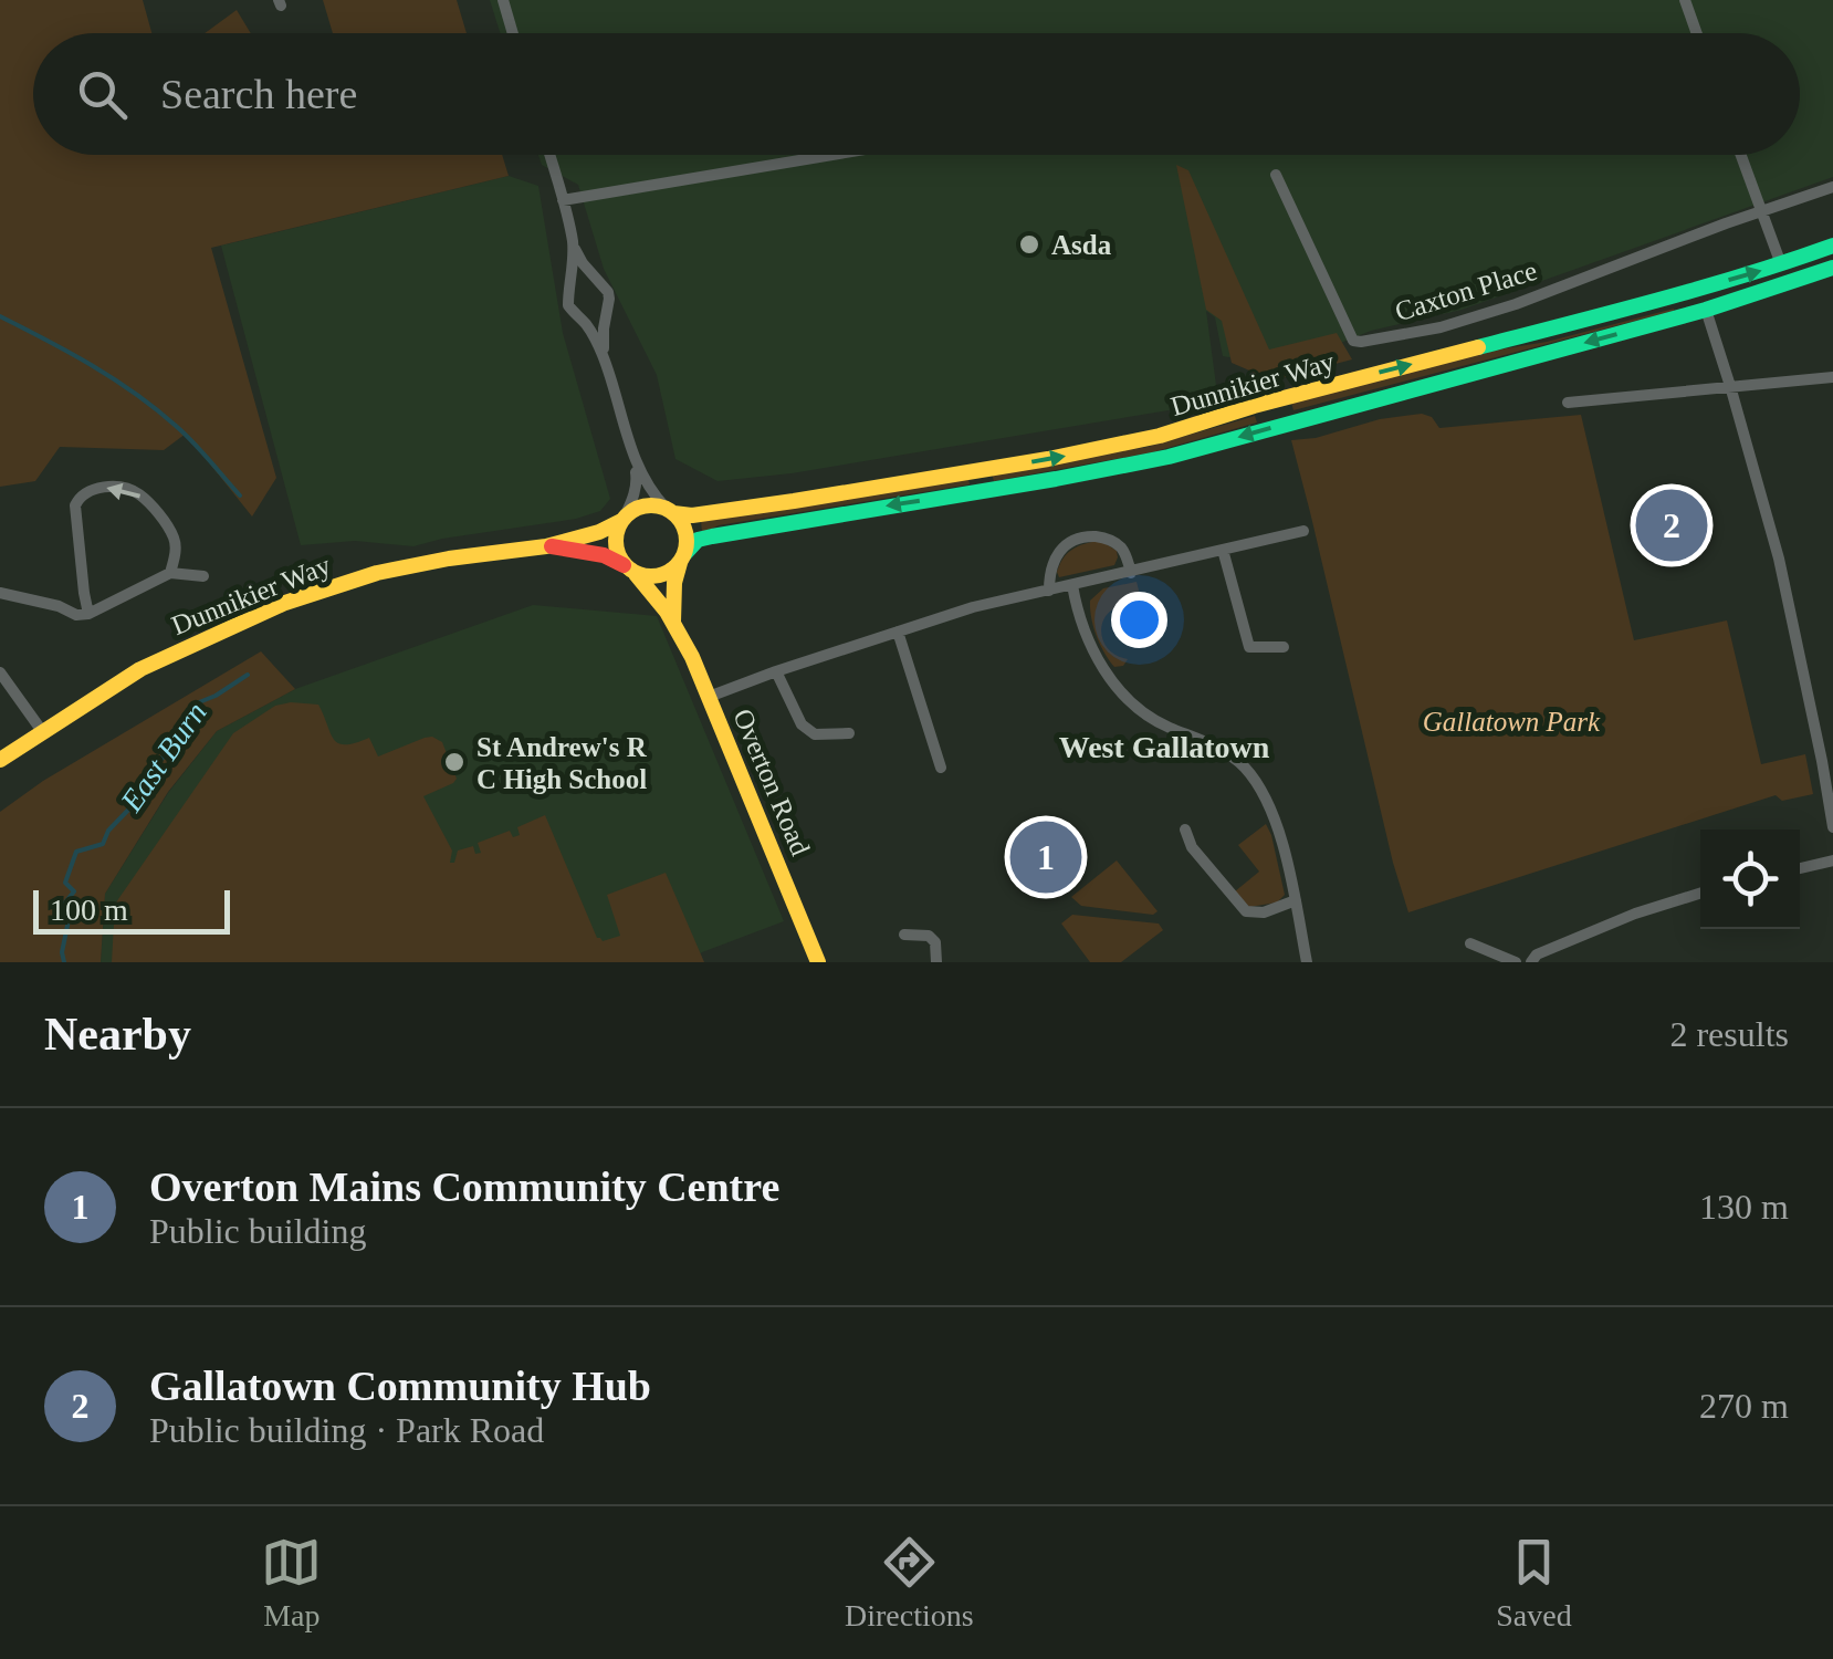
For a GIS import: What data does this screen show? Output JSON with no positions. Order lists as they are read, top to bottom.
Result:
{
  "streets": {
    "main road": ["Dunnikier Way", "Overton Road"],
    "street": ["Caxton Place"]
  },
  "crossings": [
    ["Dunnikier Way", "Overton Road"]
  ],
  "districts": ["West Gallatown"],
  "water": ["East Burn"],
  "parks": ["Gallatown Park"],
  "places": ["Asda", "St Andrew's R C High School"],
  "scale_bar": "100 m",
  "page": {
    "search": "Search here",
    "pins": ["2", "1"],
    "scale": "100 m",
    "heading": ["Nearby", "2 results"],
    "list": [
      {
        "mark": "1",
        "name": "Overton Mains Community Centre",
        "note": "Public building",
        "value": "130 m"
      },
      {
        "mark": "2",
        "name": "Gallatown Community Hub",
        "note": "Public building · Park Road",
        "value": "270 m"
      }
    ],
    "nav": ["Map", "Directions", "Saved"]
  }
}
